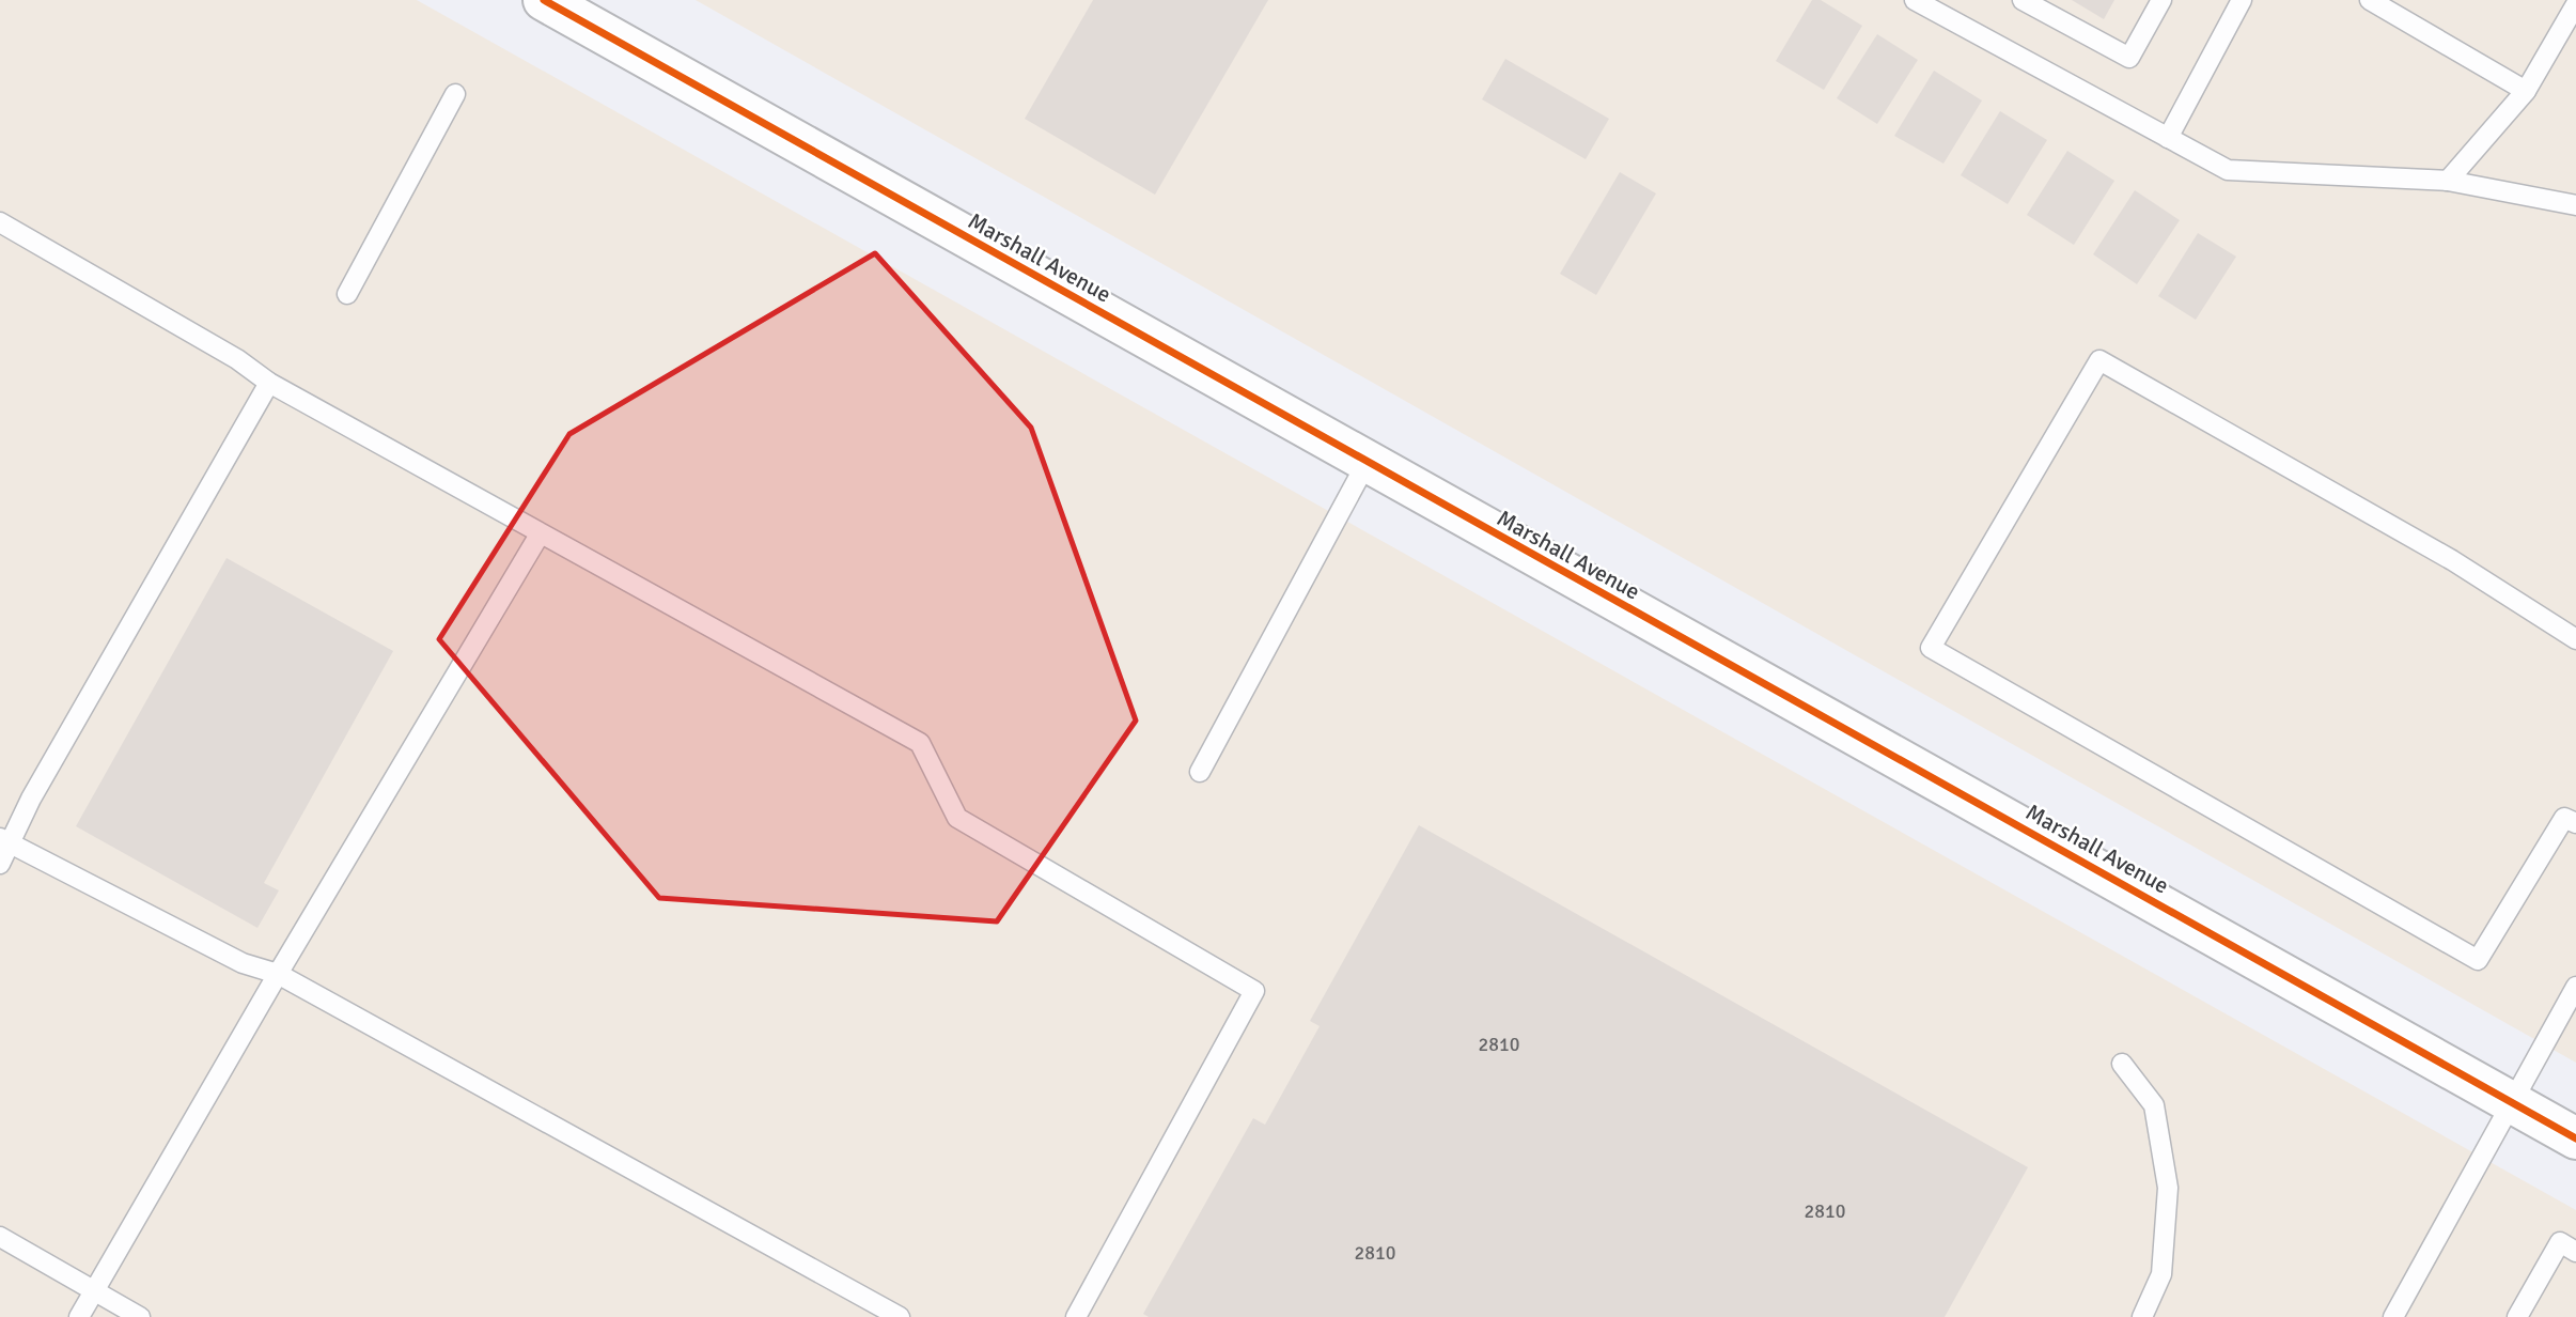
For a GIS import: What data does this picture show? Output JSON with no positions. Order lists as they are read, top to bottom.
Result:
{
  "streets": {
    "street": ["Marshall Avenue"]
  },
  "house_numbers": ["2810", "2810", "2810"]
}
